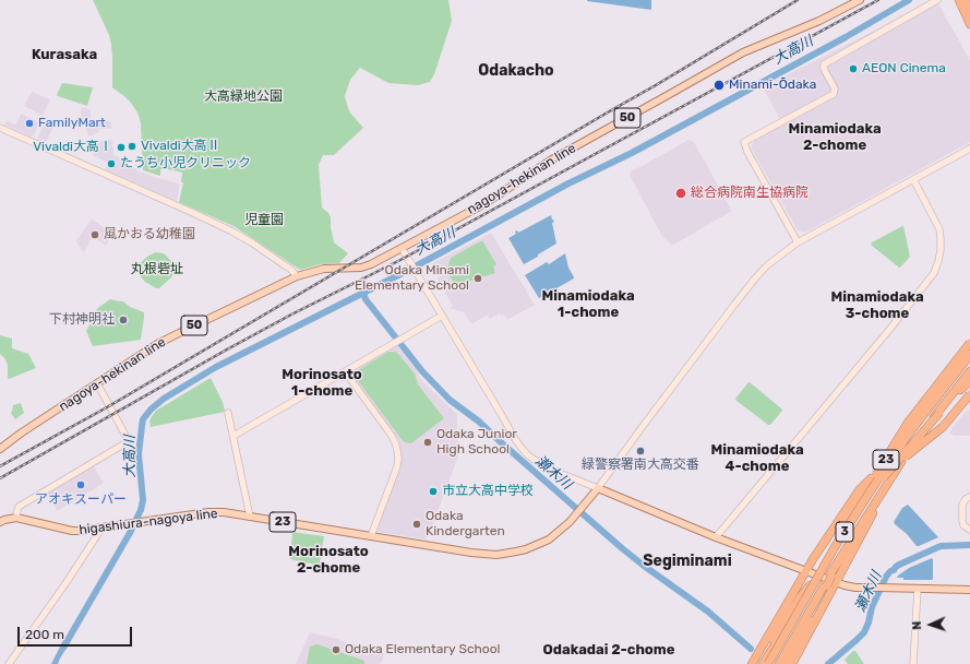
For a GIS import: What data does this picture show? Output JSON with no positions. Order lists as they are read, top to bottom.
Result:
{
  "streets": {
    "highway": ["23", "3"],
    "main road": ["50", "nagoya-hekinan line", "higashiura-nagoya line"]
  },
  "crossings": [
    ["23", "3"]
  ],
  "districts": [
    "Kurasaka",
    "Odakacho",
    "Minamiodaka 2-chome",
    "Minamiodaka 1-chome",
    "Minamiodaka 3-chome",
    "Morinosato 1-chome",
    "Minamiodaka 4-chome",
    "Morinosato 2-chome",
    "Segiminami",
    "Odakadai 2-chome"
  ],
  "water": ["大高川", "瀬木川"],
  "parks": ["大高緑地公園", "児童園", "丸根砦址"],
  "places": [
    "AEON Cinema",
    "Minami-Ōdaka",
    "FamilyMart",
    "Vivaldi大高Ⅱ",
    "Vivaldi大高Ⅰ",
    "たうち小児クリニック",
    "総合病院南生協病院",
    "風かおる幼稚園",
    "Odaka Minami Elementary School",
    "下村神明社",
    "Odaka Junior High School",
    "緑警察署南大高交番",
    "アオキスーパー",
    "市立大高中学校",
    "Odaka Kindergarten",
    "Odaka Elementary School"
  ],
  "scale_bar": "200 m",
  "north": "left"
}
